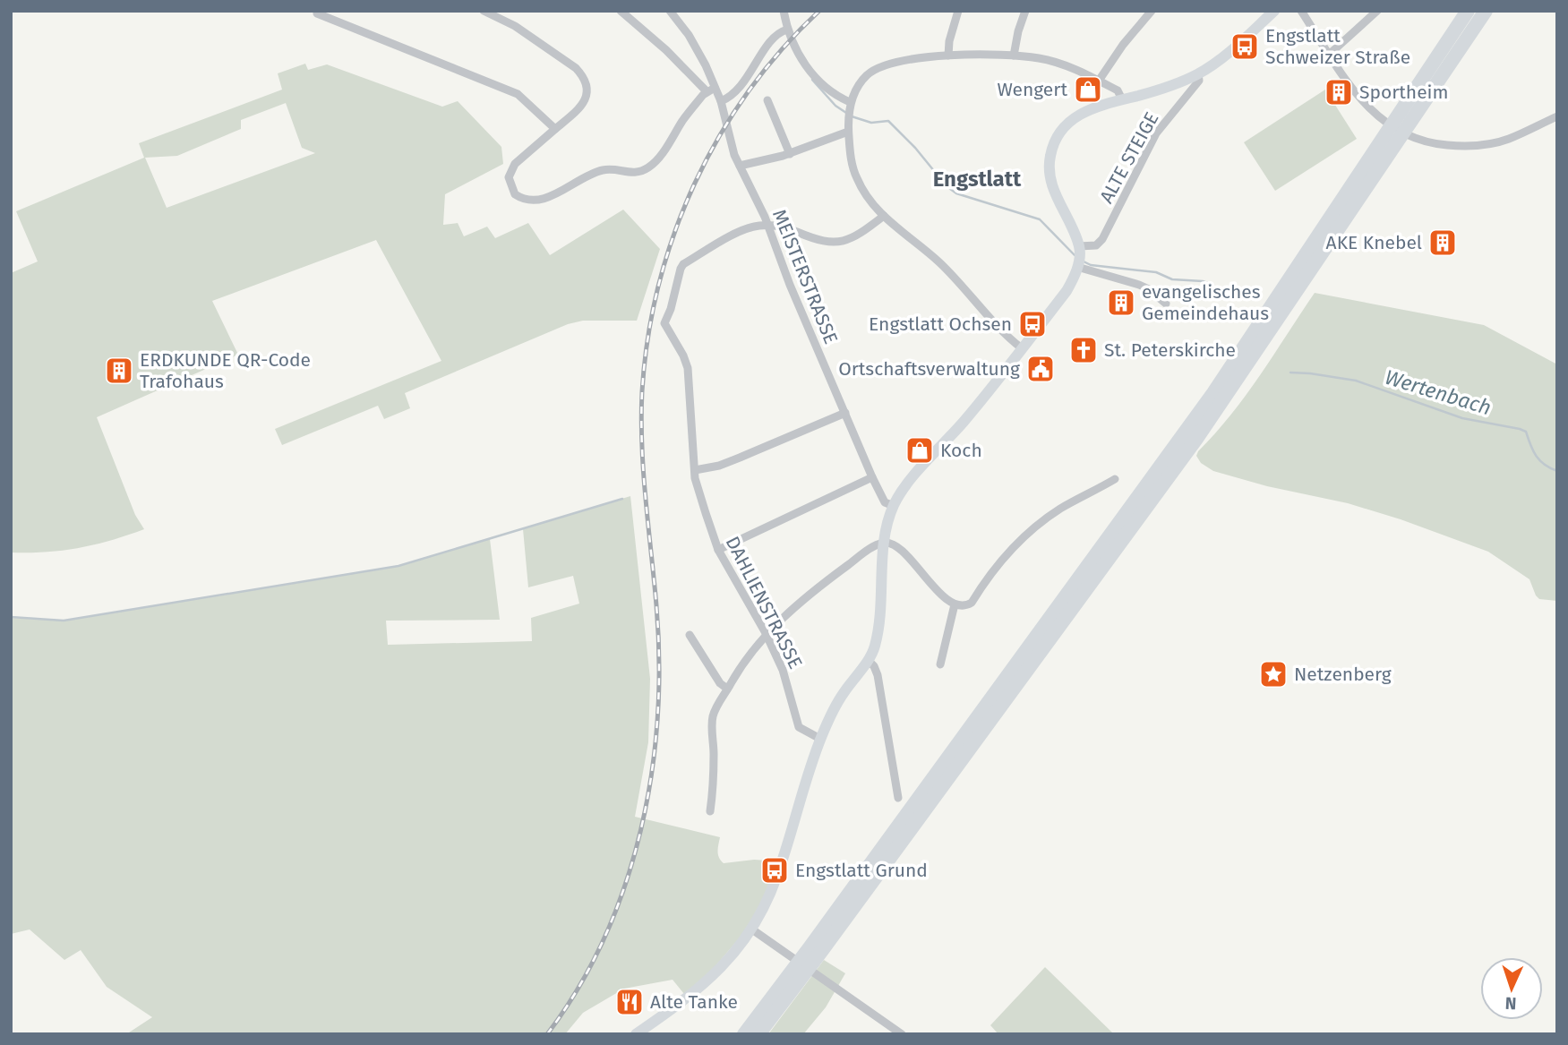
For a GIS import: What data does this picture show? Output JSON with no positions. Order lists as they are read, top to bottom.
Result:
{
  "streets": {
    "street": ["ALTE STEIGE", "MEISTERSTRASSE", "DAHLIENSTRASSE"]
  },
  "crossings": [
    ["MEISTERSTRASSE", "DAHLIENSTRASSE"]
  ],
  "districts": ["Engstlatt"],
  "water": ["Wertenbach"],
  "places": {
    "bus stop": ["Engstlatt Schweizer Straße", "Engstlatt Ochsen", "Engstlatt Grund"],
    "shop": ["Wengert", "Koch"],
    "building": [
      "Sportheim",
      "AKE Knebel",
      "evangelisches Gemeindehaus",
      "ERDKUNDE QR-Code Trafohaus"
    ],
    "church": ["St. Peterskirche"],
    "public building": ["Ortschaftsverwaltung"],
    "place": ["Netzenberg"],
    "restaurant": ["Alte Tanke"]
  },
  "north": "bottom"
}
